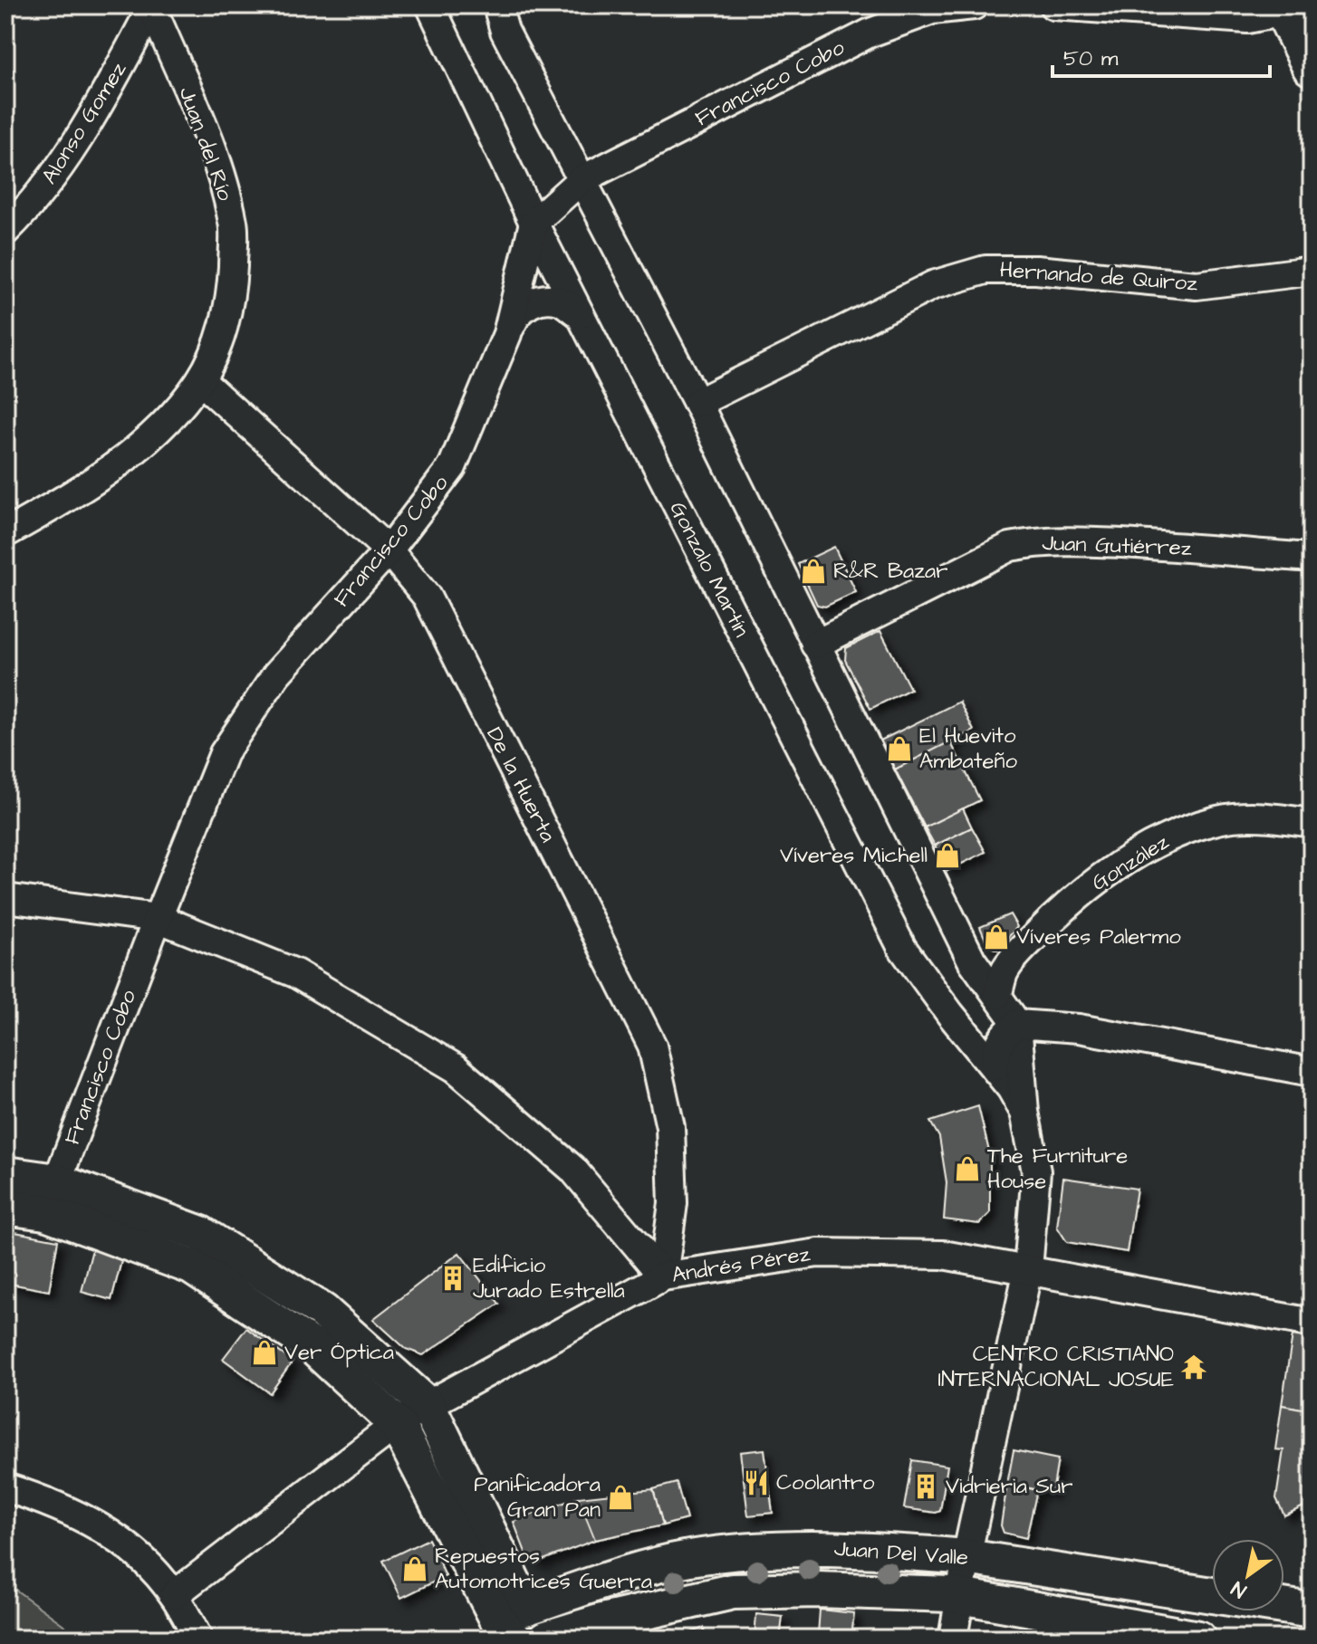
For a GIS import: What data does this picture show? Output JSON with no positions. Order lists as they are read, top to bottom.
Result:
{
  "streets": {
    "street": [
      "Francisco Cobo",
      "Alonso Gomez",
      "Juan del Río",
      "Hernando de Quiroz",
      "Juan Gutiérrez",
      "Gonzalo Martín",
      "De la Huerta",
      "González",
      "Andrés Pérez",
      "Juan Del Valle"
    ]
  },
  "crossings": [
    ["Francisco Cobo", "Gonzalo Martín"],
    ["Francisco Cobo", "De la Huerta"],
    ["Alonso Gomez", "Juan del Río"],
    ["Juan del Río", "De la Huerta"],
    ["Hernando de Quiroz", "Gonzalo Martín"],
    ["Juan Gutiérrez", "Gonzalo Martín"],
    ["Gonzalo Martín", "González"],
    ["Gonzalo Martín", "Andrés Pérez"],
    ["Gonzalo Martín", "Juan Del Valle"],
    ["De la Huerta", "Andrés Pérez"]
  ],
  "places": {
    "shop": [
      "R&R Bazar",
      "El Huevito Ambateño",
      "Víveres Michell",
      "Víveres Palermo",
      "The Furniture House",
      "Ver Óptica",
      "Panificadora Gran Pan",
      "Repuestos Automotrices Guerra"
    ],
    "building": ["Edificio Jurado Estrella", "Vidrieria Sur"],
    "temple": ["CENTRO CRISTIANO INTERNACIONAL JOSUE"],
    "restaurant": ["Coolantro"]
  },
  "scale_bar": "50 m",
  "north": "bottom left"
}
